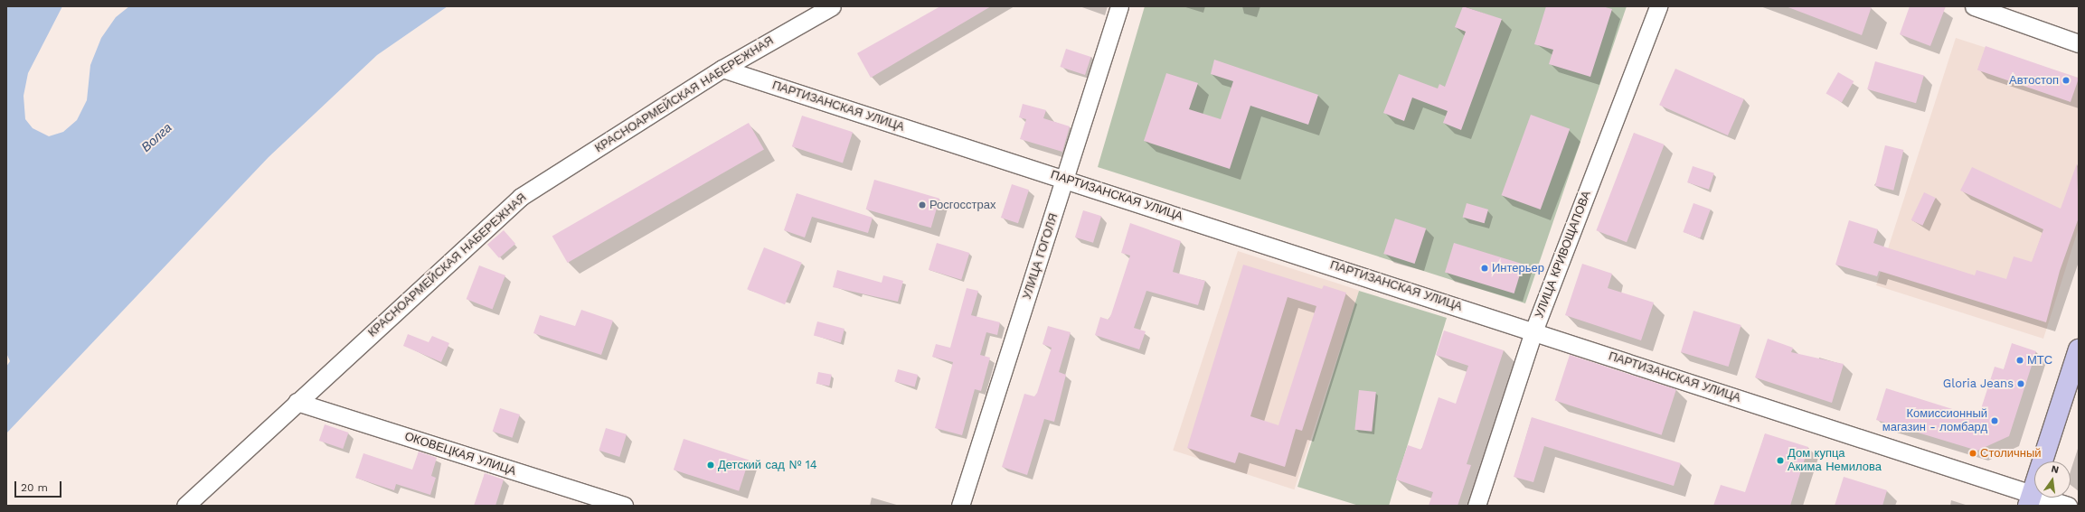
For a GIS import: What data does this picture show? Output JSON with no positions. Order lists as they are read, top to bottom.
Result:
{
  "streets": {
    "street": [
      "КРАСНОАРМЕЙСКАЯ НАБЕРЕЖНАЯ",
      "ПАРТИЗАНСКАЯ УЛИЦА",
      "УЛИЦА КРИВОЩАПОВА",
      "УЛИЦА ГОГОЛЯ",
      "ОКОВЕЦКАЯ УЛИЦА"
    ]
  },
  "crossings": [
    ["КРАСНОАРМЕЙСКАЯ НАБЕРЕЖНАЯ", "ПАРТИЗАНСКАЯ УЛИЦА"],
    ["КРАСНОАРМЕЙСКАЯ НАБЕРЕЖНАЯ", "ОКОВЕЦКАЯ УЛИЦА"],
    ["ПАРТИЗАНСКАЯ УЛИЦА", "УЛИЦА КРИВОЩАПОВА"],
    ["ПАРТИЗАНСКАЯ УЛИЦА", "УЛИЦА ГОГОЛЯ"]
  ],
  "water": ["Волга"],
  "places": [
    "Автостоп",
    "Росгосстрах",
    "Интерьер",
    "МТС",
    "Gloria Jeans",
    "Комиссионный магазин - ломбард",
    "Столичный",
    "Дом купца Акима Немилова",
    "Детский сад № 14"
  ],
  "scale_bar": "20 m",
  "north": "top"
}
